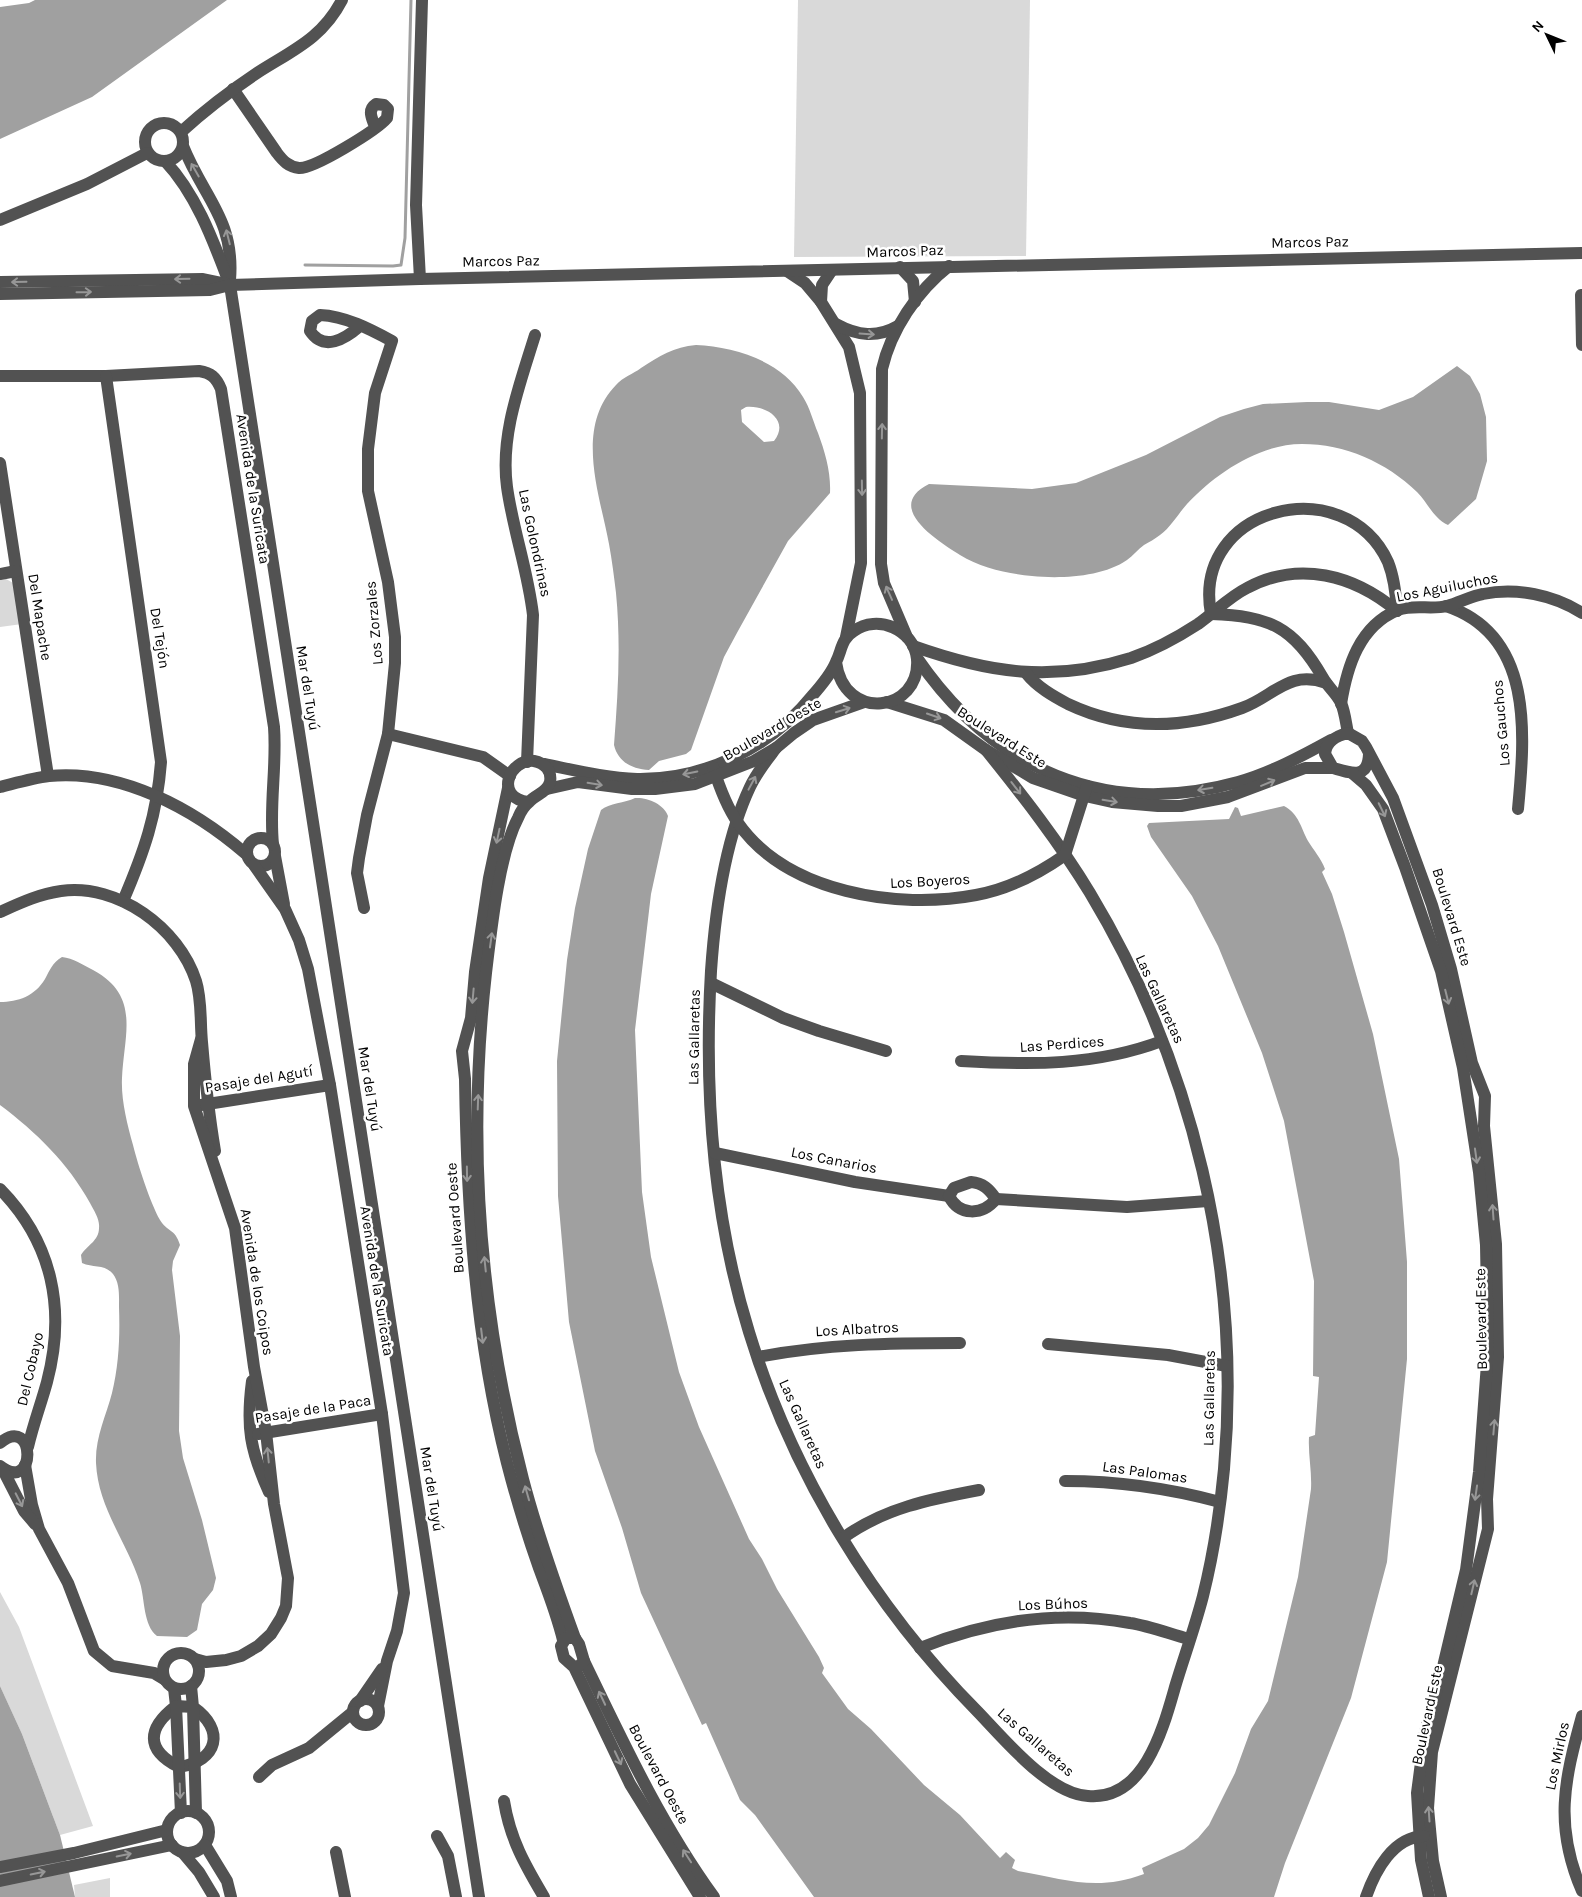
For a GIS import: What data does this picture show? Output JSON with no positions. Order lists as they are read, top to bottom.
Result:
{
  "streets": {
    "street": [
      "Marcos Paz",
      "Avenida de la Suricata",
      "Las Golondrinas",
      "Los Aguiluchos",
      "Del Mapache",
      "Los Zorzales",
      "Del Tejón",
      "Mar del Tuyú",
      "Los Gauchos",
      "Boulevard Oeste",
      "Boulevard Este",
      "Los Boyeros",
      "Las Gallaretas",
      "Las Perdices",
      "Pasaje del Agutí",
      "Los Canarios",
      "Avenida de los Coipos",
      "Los Albatros",
      "Del Cobayo",
      "Pasaje de la Paca",
      "Las Palomas",
      "Los Búhos",
      "Los Mirlos"
    ]
  },
  "crossings": [
    ["Marcos Paz", "Mar del Tuyú"],
    ["Avenida de la Suricata", "Del Tejón"],
    ["Avenida de la Suricata", "Pasaje del Agutí"],
    ["Avenida de la Suricata", "Pasaje de la Paca"],
    ["Las Golondrinas", "Boulevard Oeste"],
    ["Los Aguiluchos", "Los Gauchos"],
    ["Del Tejón", "Avenida de los Coipos"],
    ["Boulevard Oeste", "Boulevard Este"],
    ["Boulevard Oeste", "Los Boyeros"],
    ["Boulevard Oeste", "Las Gallaretas"],
    ["Boulevard Este", "Las Gallaretas"],
    ["Los Boyeros", "Las Gallaretas"],
    ["Las Gallaretas", "Las Perdices"],
    ["Las Gallaretas", "Los Canarios"],
    ["Las Gallaretas", "Los Albatros"],
    ["Las Gallaretas", "Las Palomas"],
    ["Las Gallaretas", "Los Búhos"],
    ["Pasaje del Agutí", "Avenida de los Coipos"],
    ["Avenida de los Coipos", "Pasaje de la Paca"]
  ],
  "north": "top left"
}
